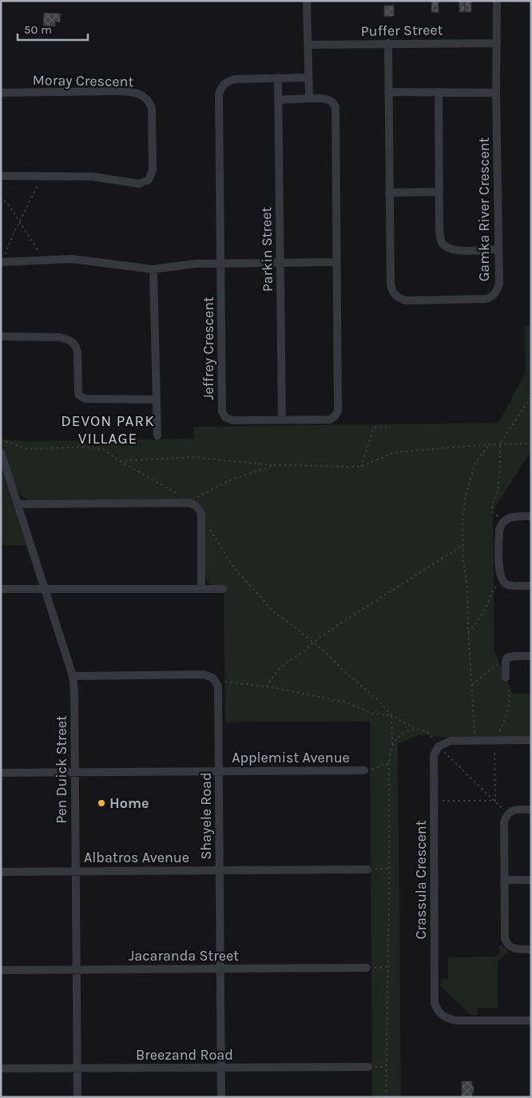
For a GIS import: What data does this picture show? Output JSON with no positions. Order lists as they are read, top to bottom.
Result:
{
  "streets": {
    "street": [
      "Puffer Street",
      "Moray Crescent",
      "Gamka River Crescent",
      "Parkin Street",
      "Jeffrey Crescent",
      "Applemist Avenue",
      "Pen Duick Street",
      "Shayele Road",
      "Albatros Avenue",
      "Crassula Crescent",
      "Jacaranda Street",
      "Breezand Road"
    ]
  },
  "crossings": [
    ["Puffer Street", "Gamka River Crescent"],
    ["Parkin Street", "Jeffrey Crescent"],
    ["Applemist Avenue", "Pen Duick Street"],
    ["Applemist Avenue", "Shayele Road"],
    ["Pen Duick Street", "Albatros Avenue"],
    ["Pen Duick Street", "Jacaranda Street"],
    ["Pen Duick Street", "Breezand Road"],
    ["Shayele Road", "Albatros Avenue"],
    ["Shayele Road", "Jacaranda Street"],
    ["Shayele Road", "Breezand Road"]
  ],
  "districts": ["DEVON PARK VILLAGE"],
  "places": ["Home"],
  "scale_bar": "50 m"
}
